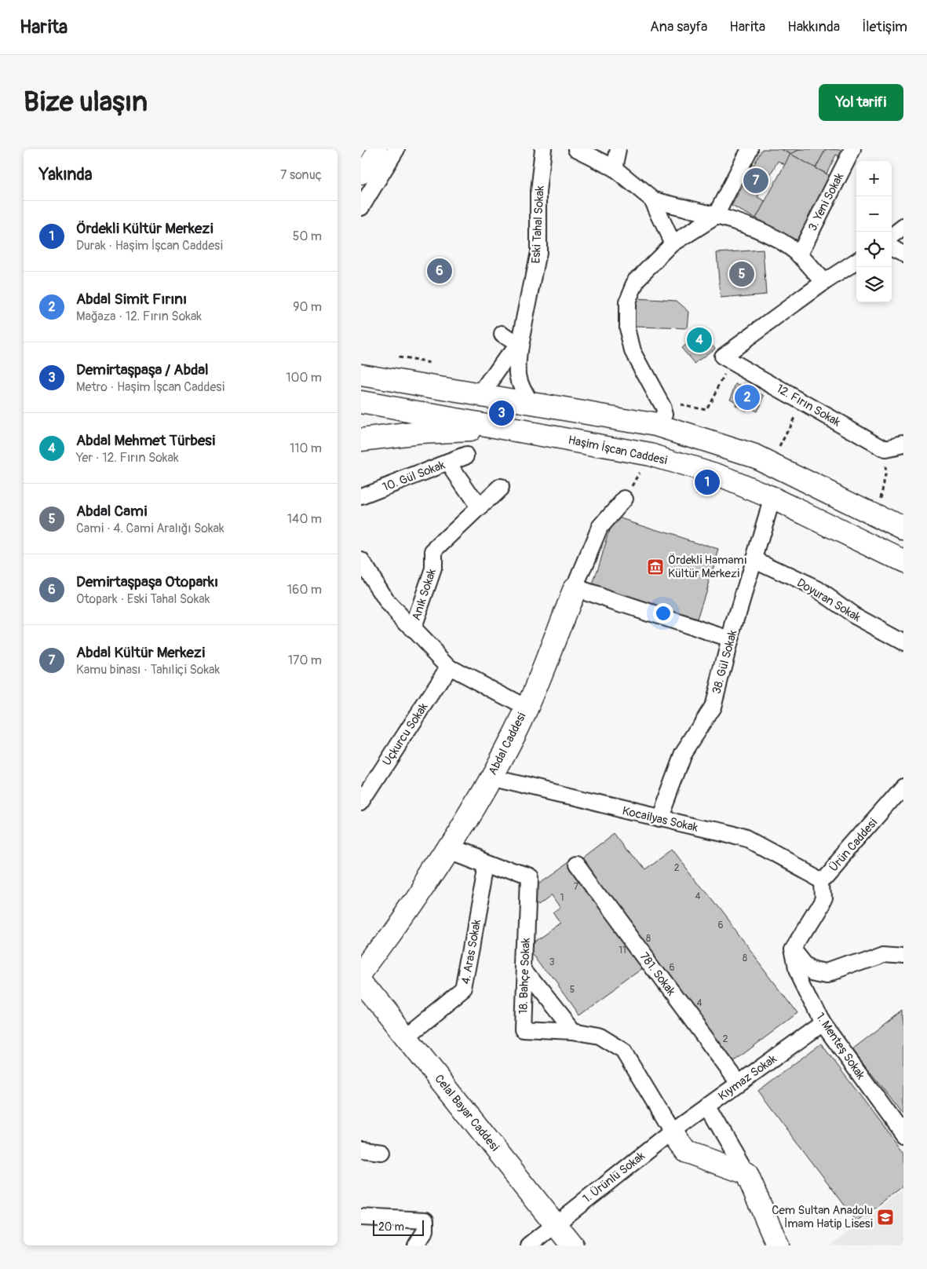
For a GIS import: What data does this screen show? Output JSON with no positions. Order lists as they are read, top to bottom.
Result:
{
  "streets": {
    "main road": ["Haşim İşcan Caddesi", "Abdal Caddesi", "Celal Bayar Caddesi"],
    "street": [
      "3. Yeni Sokak",
      "Eski Tahal Sokak",
      "12. Fırın Sokak",
      "10. Gül Sokak",
      "Anık Sokak",
      "Doyuran Sokak",
      "38. Gül Sokak",
      "Uçkurcu Sokak",
      "Kocailyas Sokak",
      "Ürün Caddesi",
      "4. Aras Sokak",
      "781. Sokak",
      "18. Bahçe Sokak",
      "1. Menteş Sokak",
      "Kıymaz Sokak",
      "1. Ürünlü Sokak"
    ]
  },
  "crossings": [
    ["Haşim İşcan Caddesi", "38. Gül Sokak"],
    ["Doyuran Sokak", "38. Gül Sokak"],
    ["38. Gül Sokak", "Kocailyas Sokak"],
    ["Abdal Caddesi", "Kocailyas Sokak"],
    ["Abdal Caddesi", "18. Bahçe Sokak"],
    ["Kocailyas Sokak", "Ürün Caddesi"],
    ["Ürün Caddesi", "1. Menteş Sokak"],
    ["4. Aras Sokak", "18. Bahçe Sokak"],
    ["4. Aras Sokak", "Celal Bayar Caddesi"],
    ["781. Sokak", "Kıymaz Sokak"],
    ["18. Bahçe Sokak", "Kıymaz Sokak"],
    ["18. Bahçe Sokak", "1. Ürünlü Sokak"],
    ["1. Menteş Sokak", "Kıymaz Sokak"],
    ["Kıymaz Sokak", "1. Ürünlü Sokak"],
    ["Celal Bayar Caddesi", "1. Ürünlü Sokak"]
  ],
  "places": {
    "museum": ["Ördekli Hamamı Kültür Merkezi"],
    "school or university": ["Cem Sultan Anadolu İmam Hatip Lisesi"]
  },
  "house_numbers": [
    "2",
    "7",
    "4",
    "1",
    "6",
    "8",
    "11",
    "8",
    "3",
    "6",
    "5",
    "4",
    "2"
  ],
  "scale_bar": "20 m",
  "page": {
    "header": "Harita",
    "nav": [
      "Ana sayfa",
      "Harita",
      "Hakkında",
      "İletişim"
    ],
    "buttons": "Yol tarifi",
    "title": "Bize ulaşın",
    "heading": ["Yakında", "7 sonuç"],
    "map_buttons": ["+", "−"],
    "pins": [
      "7",
      "6",
      "5",
      "4",
      "2",
      "3",
      "1"
    ],
    "list": [
      {
        "mark": "1",
        "name": "Ördekli Kültür Merkezi",
        "note": "Durak · Haşim İşcan Caddesi",
        "value": "50 m"
      },
      {
        "mark": "2",
        "name": "Abdal Simit Fırını",
        "note": "Mağaza · 12. Fırın Sokak",
        "value": "90 m"
      },
      {
        "mark": "3",
        "name": "Demirtaşpaşa / Abdal",
        "note": "Metro · Haşim İşcan Caddesi",
        "value": "100 m"
      },
      {
        "mark": "4",
        "name": "Abdal Mehmet Türbesi",
        "note": "Yer · 12. Fırın Sokak",
        "value": "110 m"
      },
      {
        "mark": "5",
        "name": "Abdal Cami",
        "note": "Cami · 4. Cami Aralığı Sokak",
        "value": "140 m"
      },
      {
        "mark": "6",
        "name": "Demirtaşpaşa Otoparkı",
        "note": "Otopark · Eski Tahal Sokak",
        "value": "160 m"
      },
      {
        "mark": "7",
        "name": "Abdal Kültür Merkezi",
        "note": "Kamu binası · Tahıliçi Sokak",
        "value": "170 m"
      }
    ],
    "scale": "20 m"
  }
}
